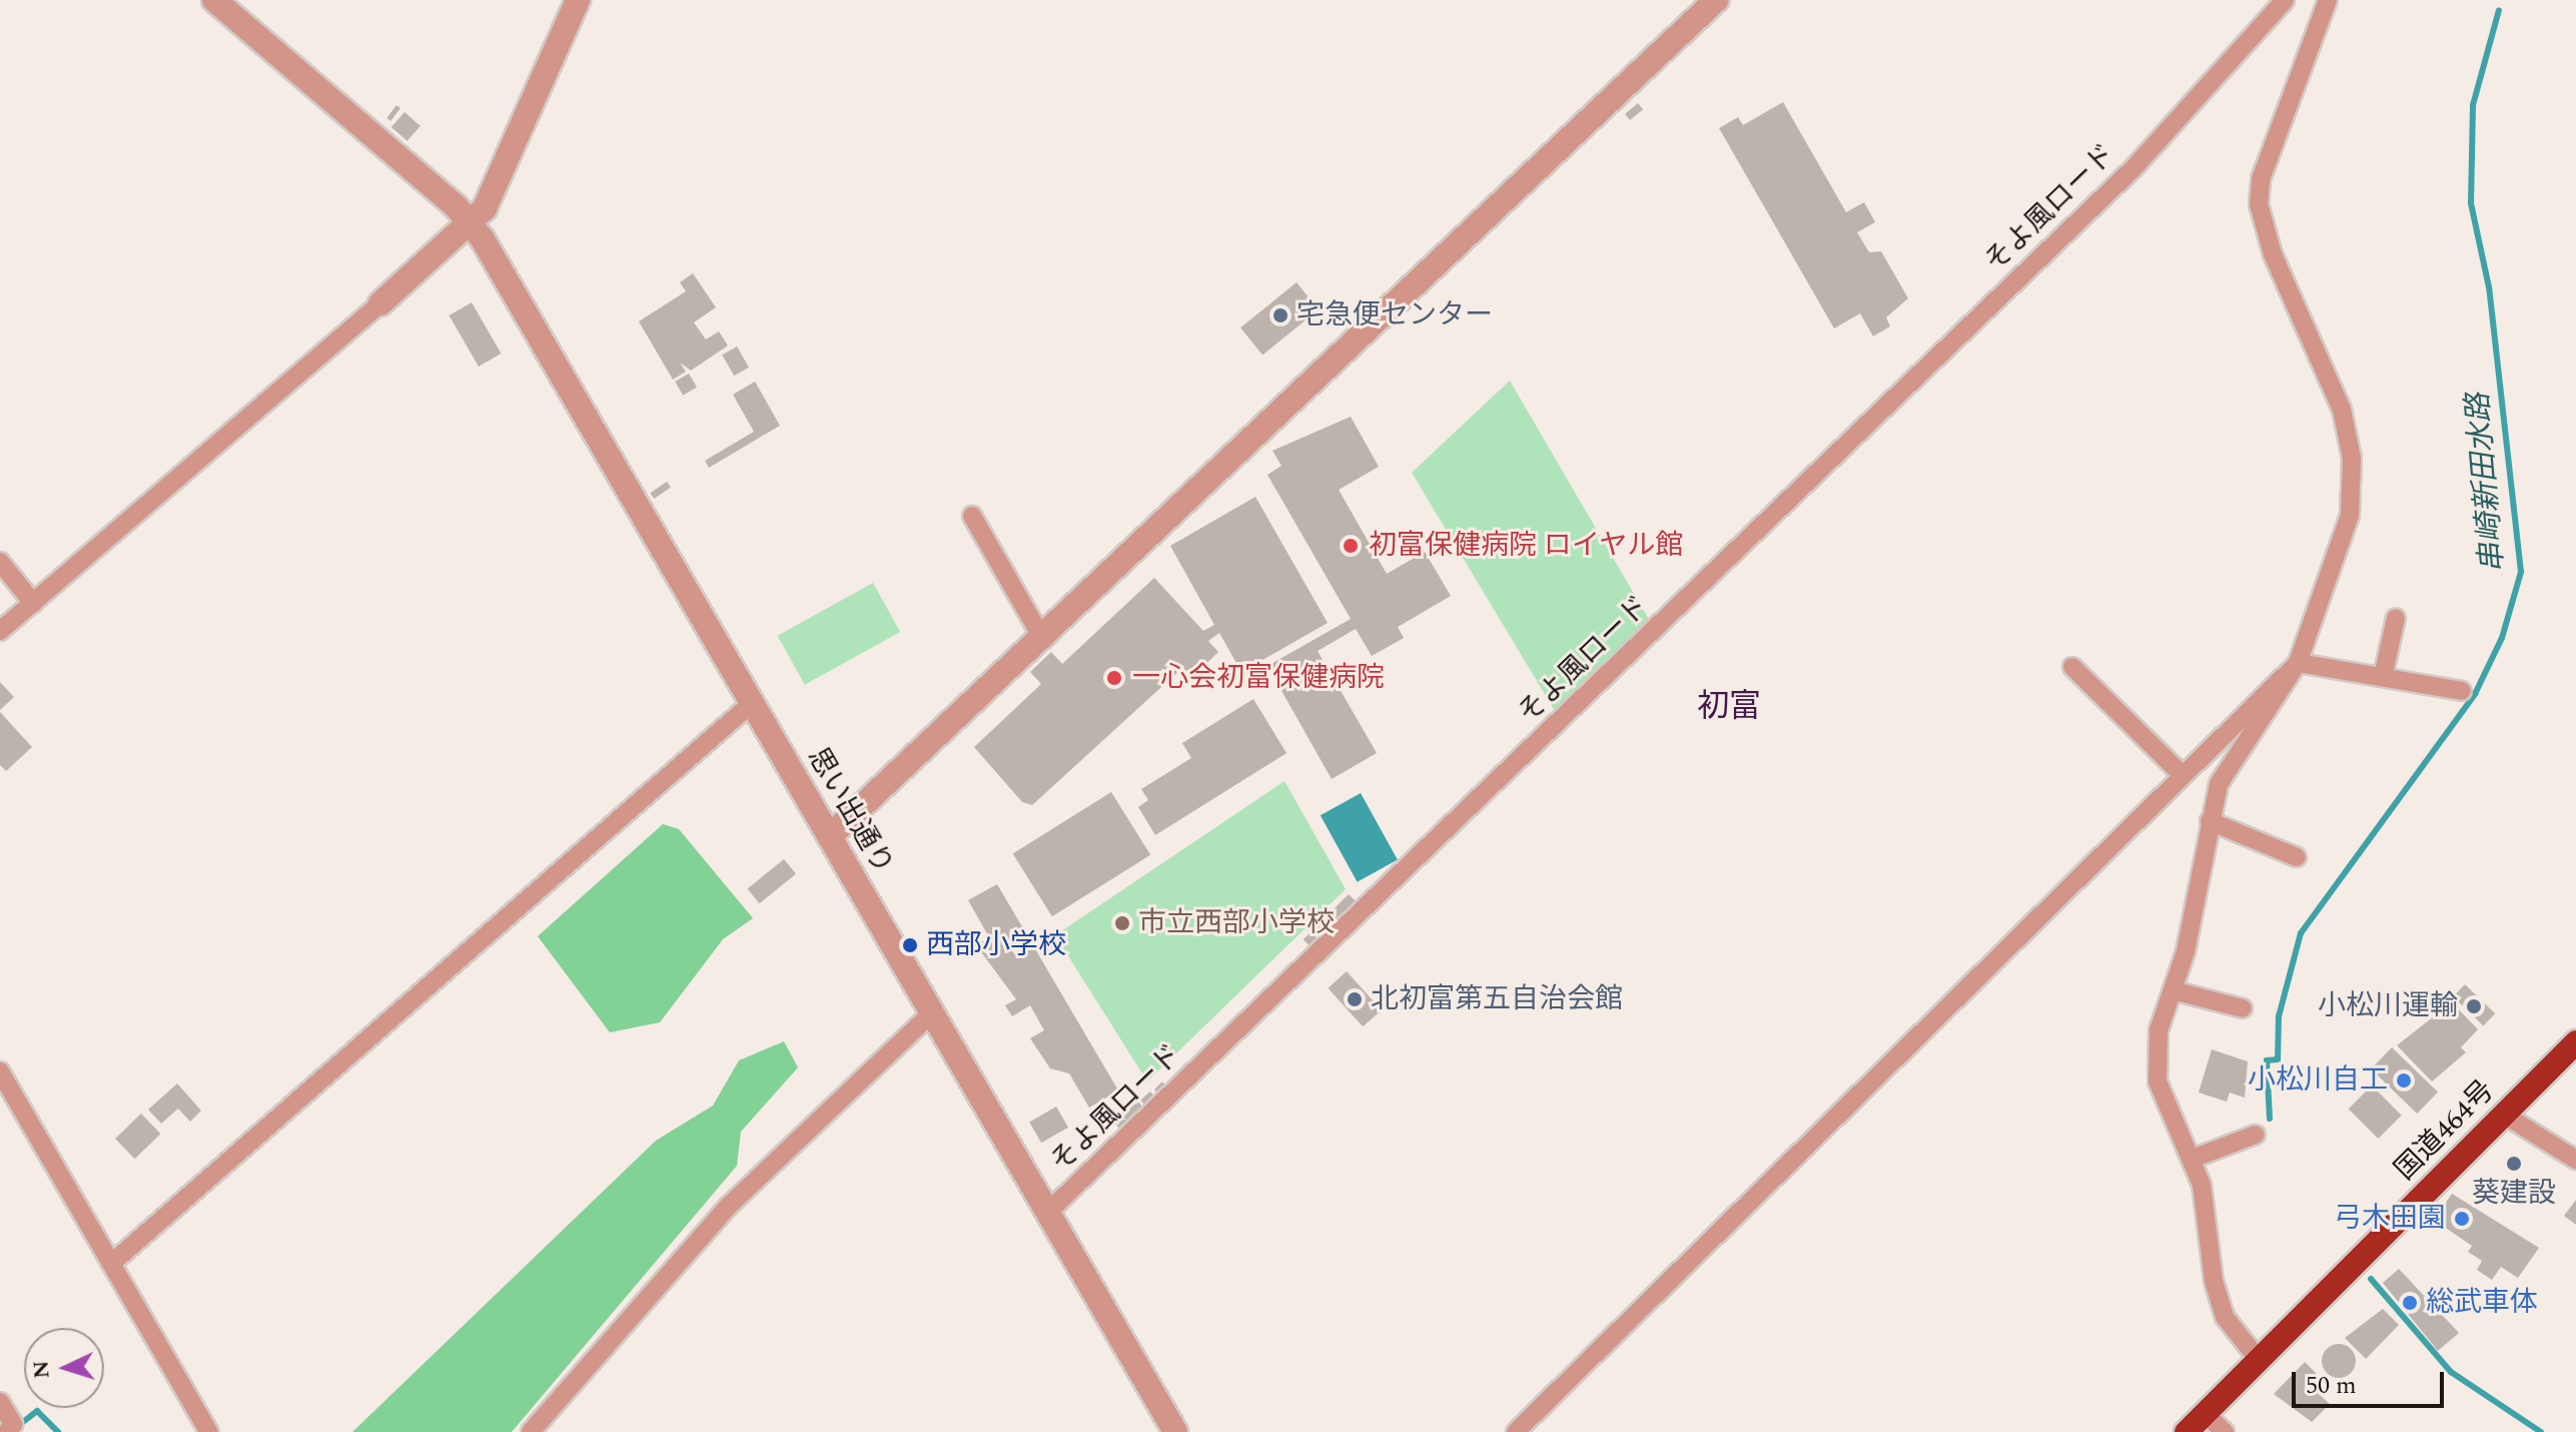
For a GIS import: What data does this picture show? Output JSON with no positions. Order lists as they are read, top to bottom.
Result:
{
  "streets": {
    "highway": ["国道464号"],
    "street": ["そよ風ロード", "思い出通り"]
  },
  "crossings": [
    ["そよ風ロード", "思い出通り"]
  ],
  "districts": ["初富"],
  "water": ["串崎新田水路"],
  "places": [
    "宅急便センター",
    "初富保健病院 ロイヤル館",
    "一心会初富保健病院",
    "市立西部小学校",
    "西部小学校",
    "北初富第五自治会館",
    "小松川運輸",
    "小松川自工",
    "葵建設",
    "弓木田園",
    "総武車体"
  ],
  "scale_bar": "50 m",
  "north": "left"
}
